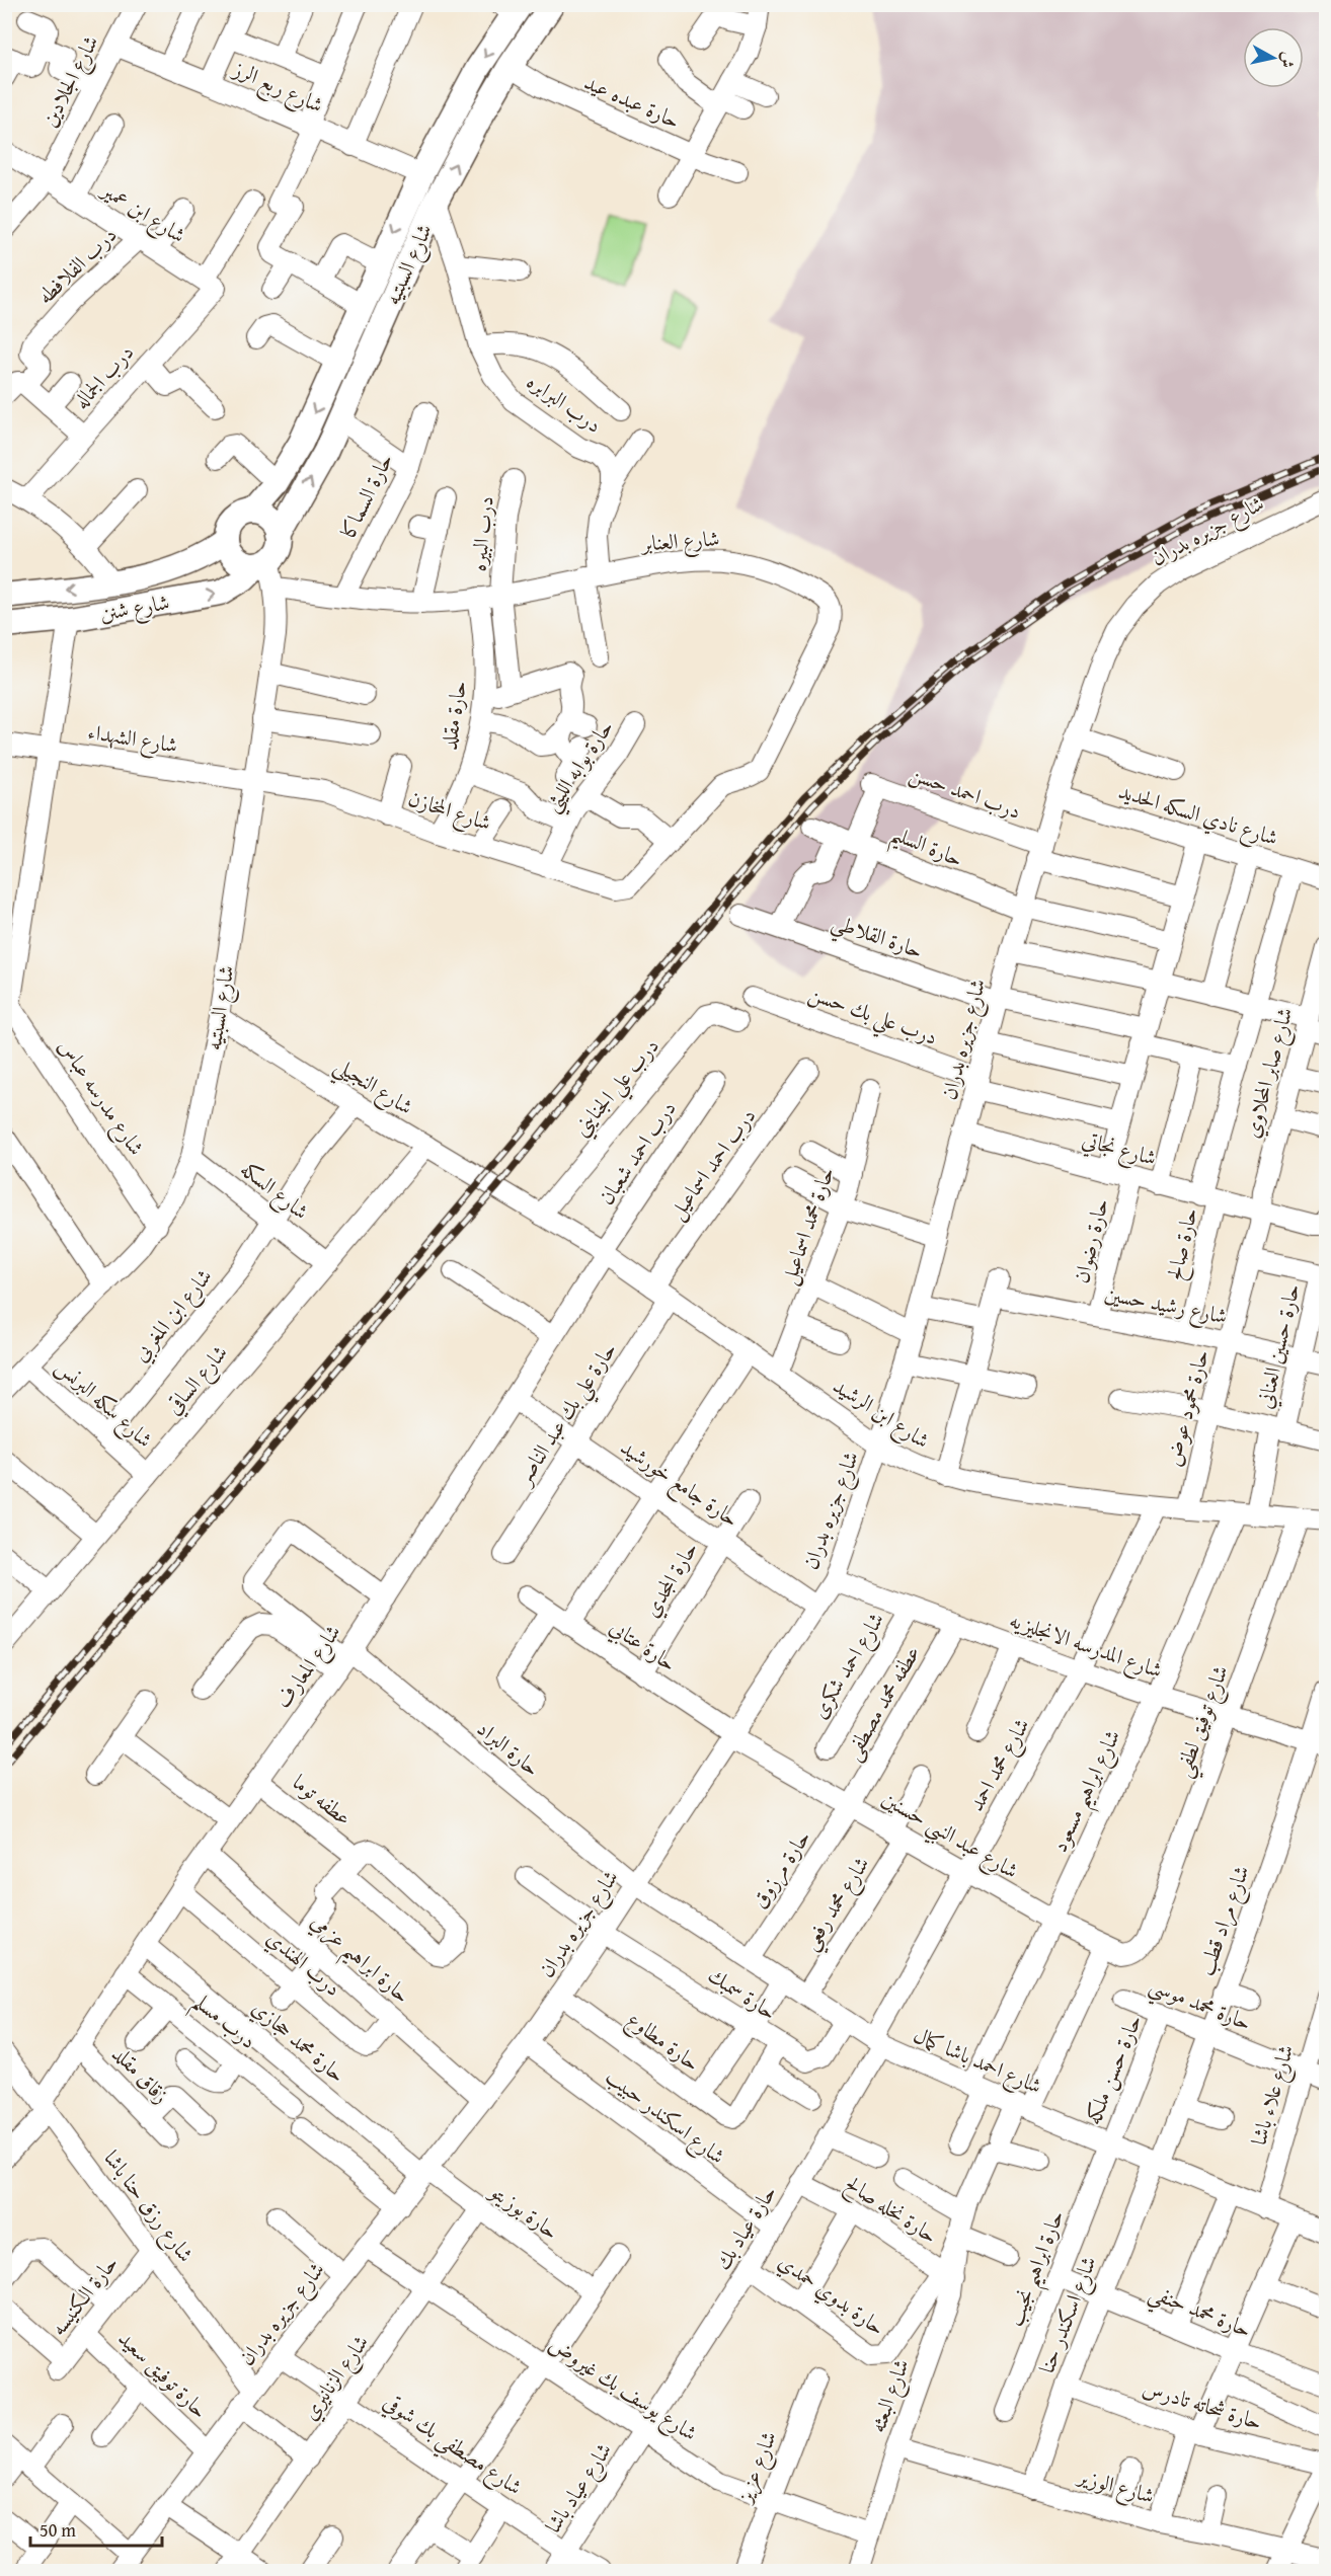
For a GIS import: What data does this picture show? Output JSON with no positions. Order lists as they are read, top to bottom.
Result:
{
  "streets": {
    "main road": ["شارع السبتيه", "شارع شنن"],
    "street": [
      "شارع الجلادين",
      "شارع ربع الرز",
      "حارة عبده عيد",
      "شارع ابن عمير",
      "درب الفلافطه",
      "درب الجماله",
      "درب البرابره",
      "حارة السماكا",
      "شارع جزيره بدران",
      "درب البيره",
      "شارع العنابر",
      "حارة مقلد",
      "شارع الشهداء",
      "حارة بوابه الليثي",
      "درب احمد حسن",
      "شارع المخازن",
      "شارع نادي السكه الحديد",
      "حارة السليم",
      "حارة القلاطي",
      "درب علي بك حسن",
      "شارع صابر المحلاوي",
      "شارع النجيلي",
      "درب علي الجنايني",
      "شارع مدرسه عباس",
      "شارع نجاتي",
      "درب احمد شعبان",
      "درب احمد اسماعيل",
      "شارع السكه",
      "حارة محمد اسماعيل",
      "حارة رضوان",
      "حارة صالح",
      "شارع رشيد حسين",
      "شارع ابن المغربي",
      "حارة حسين العناني",
      "شارع الساقي",
      "شارع سكه البرنس",
      "حارة محمود عوض",
      "حارة علي بك عبد الناصر",
      "شارع ابن الرشيد",
      "حارة جامع خورشيد",
      "حارة المجدي",
      "حارة عتابي",
      "شارع المدرسه الانجليزيه",
      "شارع احمد شكرى",
      "شارع المعارف",
      "عطفه محمد مصطفى",
      "شارع توفيق لطفي",
      "حارة البراد",
      "شارع محمد احمد",
      "شارع ابراهيم مسعود",
      "عطفه توما",
      "شارع عبد النبي حسنين",
      "حارة مرزوق",
      "شارع محمد رفعي",
      "شارع مراد قطب",
      "حارة ابراهيم عزمي",
      "درب الهندي",
      "حارة سمبك",
      "حارة محمد موسي",
      "درب مسلم",
      "حارة محمد حجازي",
      "حارة مطاوع",
      "شارع احمد باشا كمال",
      "حارة حسن ملكه",
      "زقاق مقلد",
      "شارع علاء باشا",
      "شارع اسكندر حبيب",
      "شارع رزق حنا باشا",
      "حارة نخله صالح",
      "حارة بوزيتو",
      "حارة عياد بك",
      "حارة ابراهيم نجيب",
      "حارة بدوي حمدي",
      "حارة الكنيسه",
      "حارة محمد حنفي",
      "شارع اسكندر حنا",
      "حارة توفيق سعيد",
      "شارع الزنانيري",
      "شارع يوسف بك غيروض",
      "شارع البعثه",
      "حارة شحاته تادرس",
      "شارع مصطفي بك شوقي",
      "شارع عزيز",
      "شارع الوزير",
      "شارع عياد باشا"
    ]
  },
  "crossings": [
    ["شارع الجلادين", "شارع ربع الرز"],
    ["شارع الجلادين", "شارع ابن عمير"],
    ["شارع ربع الرز", "شارع السبتيه"],
    ["حارة عبده عيد", "شارع السبتيه"],
    ["شارع ابن عمير", "درب الفلافطه"],
    ["شارع ابن عمير", "درب الجماله"],
    ["شارع السبتيه", "درب البرابره"],
    ["شارع السبتيه", "شارع العنابر"],
    ["شارع السبتيه", "شارع شنن"],
    ["شارع السبتيه", "شارع الشهداء"],
    ["شارع السبتيه", "شارع المخازن"],
    ["شارع السبتيه", "شارع النجيلي"],
    ["شارع السبتيه", "شارع مدرسه عباس"],
    ["شارع السبتيه", "شارع السكه"],
    ["شارع السبتيه", "شارع سكه البرنس"],
    ["حارة السماكا", "شارع العنابر"],
    ["شارع جزيره بدران", "درب احمد حسن"],
    ["شارع جزيره بدران", "شارع نادي السكه الحديد"],
    ["شارع جزيره بدران", "حارة السليم"],
    ["شارع جزيره بدران", "حارة القلاطي"],
    ["شارع جزيره بدران", "درب علي بك حسن"],
    ["شارع جزيره بدران", "شارع نجاتي"],
    ["شارع جزيره بدران", "شارع ابن الرشيد"],
    ["شارع جزيره بدران", "حارة جامع خورشيد"],
    ["شارع جزيره بدران", "حارة عتابي"],
    ["شارع جزيره بدران", "شارع المدرسه الانجليزيه"],
    ["شارع جزيره بدران", "حارة البراد"],
    ["شارع جزيره بدران", "شارع عبد النبي حسنين"],
    ["شارع جزيره بدران", "حارة ابراهيم عزمي"],
    ["شارع جزيره بدران", "حارة سمبك"],
    ["شارع جزيره بدران", "حارة محمد حجازي"],
    ["شارع جزيره بدران", "حارة مطاوع"],
    ["شارع جزيره بدران", "شارع احمد باشا كمال"],
    ["شارع جزيره بدران", "شارع اسكندر حبيب"],
    ["شارع جزيره بدران", "شارع رزق حنا باشا"],
    ["شارع جزيره بدران", "حارة بوزيتو"],
    ["شارع جزيره بدران", "حارة توفيق سعيد"],
    ["شارع جزيره بدران", "شارع يوسف بك غيروض"],
    ["شارع جزيره بدران", "شارع مصطفي بك شوقي"],
    ["درب البيره", "شارع العنابر"],
    ["شارع العنابر", "حارة مقلد"],
    ["شارع العنابر", "شارع المخازن"],
    ["حارة مقلد", "شارع المخازن"],
    ["شارع الشهداء", "شارع المخازن"],
    ["حارة بوابه الليثي", "شارع المخازن"],
    ["درب احمد حسن", "حارة السليم"],
    ["شارع نادي السكه الحديد", "حارة صالح"],
    ["حارة القلاطي", "حارة صالح"],
    ["شارع صابر المحلاوي", "شارع نجاتي"],
    ["شارع صابر المحلاوي", "حارة محمود عوض"],
    ["شارع النجيلي", "شارع ابن المغربي"],
    ["شارع النجيلي", "شارع الساقي"],
    ["شارع النجيلي", "شارع ابن الرشيد"],
    ["درب علي الجنايني", "شارع ابن الرشيد"],
    ["شارع نجاتي", "حارة رضوان"],
    ["شارع نجاتي", "حارة صالح"],
    ["شارع نجاتي", "حارة محمود عوض"],
    ["درب احمد شعبان", "شارع ابن الرشيد"],
    ["درب احمد شعبان", "شارع المعارف"],
    ["درب احمد اسماعيل", "حارة علي بك عبد الناصر"],
    ["درب احمد اسماعيل", "شارع ابن الرشيد"],
    ["شارع السكه", "شارع ابن المغربي"],
    ["شارع السكه", "شارع الساقي"],
    ["حارة محمد اسماعيل", "شارع ابن الرشيد"],
    ["حارة رضوان", "شارع رشيد حسين"],
    ["حارة صالح", "شارع رشيد حسين"],
    ["شارع رشيد حسين", "حارة حسين العناني"],
    ["شارع رشيد حسين", "حارة محمود عوض"],
    ["شارع ابن المغربي", "شارع سكه البرنس"],
    ["حارة حسين العناني", "شارع ابن الرشيد"],
    ["شارع الساقي", "شارع سكه البرنس"],
    ["حارة محمود عوض", "شارع ابن الرشيد"],
    ["حارة علي بك عبد الناصر", "شارع ابن الرشيد"],
    ["حارة علي بك عبد الناصر", "حارة جامع خورشيد"],
    ["شارع ابن الرشيد", "شارع المعارف"],
    ["شارع ابن الرشيد", "شارع توفيق لطفي"],
    ["شارع ابن الرشيد", "شارع محمد احمد"],
    ["شارع ابن الرشيد", "شارع ابراهيم مسعود"],
    ["حارة جامع خورشيد", "حارة المجدي"],
    ["حارة جامع خورشيد", "شارع المعارف"],
    ["حارة المجدي", "حارة عتابي"],
    ["حارة عتابي", "شارع عبد النبي حسنين"],
    ["شارع المدرسه الانجليزيه", "شارع احمد شكرى"],
    ["شارع المدرسه الانجليزيه", "عطفه محمد مصطفى"],
    ["شارع المدرسه الانجليزيه", "شارع توفيق لطفي"],
    ["شارع المدرسه الانجليزيه", "شارع محمد احمد"],
    ["شارع المدرسه الانجليزيه", "شارع ابراهيم مسعود"],
    ["شارع المدرسه الانجليزيه", "شارع مراد قطب"],
    ["شارع المعارف", "حارة البراد"],
    ["شارع المعارف", "عطفه توما"],
    ["شارع المعارف", "حارة ابراهيم عزمي"],
    ["شارع المعارف", "درب الهندي"],
    ["شارع المعارف", "درب مسلم"],
    ["شارع المعارف", "حارة محمد حجازي"],
    ["شارع المعارف", "زقاق مقلد"],
    ["شارع المعارف", "شارع رزق حنا باشا"],
    ["عطفه محمد مصطفى", "شارع عبد النبي حسنين"],
    ["عطفه محمد مصطفى", "حارة مرزوق"],
    ["شارع توفيق لطفي", "شارع عبد النبي حسنين"],
    ["حارة البراد", "شارع احمد باشا كمال"],
    ["شارع محمد احمد", "شارع عبد النبي حسنين"],
    ["شارع محمد احمد", "شارع احمد باشا كمال"],
    ["شارع محمد احمد", "حارة عياد بك"],
    ["شارع ابراهيم مسعود", "شارع عبد النبي حسنين"],
    ["شارع ابراهيم مسعود", "شارع احمد باشا كمال"],
    ["شارع عبد النبي حسنين", "حارة مرزوق"],
    ["شارع عبد النبي حسنين", "شارع محمد رفعي"],
    ["حارة مرزوق", "شارع احمد باشا كمال"],
    ["شارع محمد رفعي", "شارع احمد باشا كمال"],
    ["شارع مراد قطب", "حارة محمد موسي"],
    ["شارع مراد قطب", "شارع احمد باشا كمال"],
    ["شارع مراد قطب", "شارع اسكندر حنا"],
    ["حارة ابراهيم عزمي", "درب الهندي"],
    ["حارة سمبك", "حارة مطاوع"],
    ["حارة سمبك", "شارع احمد باشا كمال"],
    ["حارة محمد موسي", "حارة حسن ملكه"],
    ["حارة محمد موسي", "شارع علاء باشا"],
    ["حارة محمد حجازي", "حارة بوزيتو"],
    ["حارة مطاوع", "شارع احمد باشا كمال"],
    ["شارع احمد باشا كمال", "حارة حسن ملكه"],
    ["شارع احمد باشا كمال", "شارع علاء باشا"],
    ["شارع احمد باشا كمال", "حارة عياد بك"],
    ["شارع احمد باشا كمال", "حارة ابراهيم نجيب"],
    ["شارع احمد باشا كمال", "شارع اسكندر حنا"],
    ["حارة حسن ملكه", "حارة ابراهيم نجيب"],
    ["شارع اسكندر حبيب", "حارة عياد بك"],
    ["شارع رزق حنا باشا", "حارة الكنيسه"],
    ["حارة نخله صالح", "حارة عياد بك"],
    ["حارة نخله صالح", "حارة بدوي حمدي"],
    ["حارة نخله صالح", "شارع البعثه"],
    ["حارة بوزيتو", "شارع الزنانيري"],
    ["حارة عياد بك", "حارة بدوي حمدي"],
    ["حارة عياد بك", "شارع يوسف بك غيروض"],
    ["حارة عياد بك", "شارع عياد باشا"],
    ["حارة ابراهيم نجيب", "حارة محمد حنفي"],
    ["حارة بدوي حمدي", "شارع البعثه"],
    ["حارة الكنيسه", "حارة توفيق سعيد"],
    ["حارة محمد حنفي", "شارع اسكندر حنا"],
    ["شارع اسكندر حنا", "حارة شحاته تادرس"],
    ["شارع اسكندر حنا", "شارع الوزير"],
    ["شارع الزنانيري", "شارع يوسف بك غيروض"],
    ["شارع الزنانيري", "شارع مصطفي بك شوقي"],
    ["شارع يوسف بك غيروض", "شارع البعثه"],
    ["شارع يوسف بك غيروض", "شارع عزيز"],
    ["شارع يوسف بك غيروض", "شارع عياد باشا"],
    ["شارع البعثه", "شارع الوزير"],
    ["شارع مصطفي بك شوقي", "شارع عياد باشا"]
  ],
  "scale_bar": "50 m",
  "north": "right"
}
